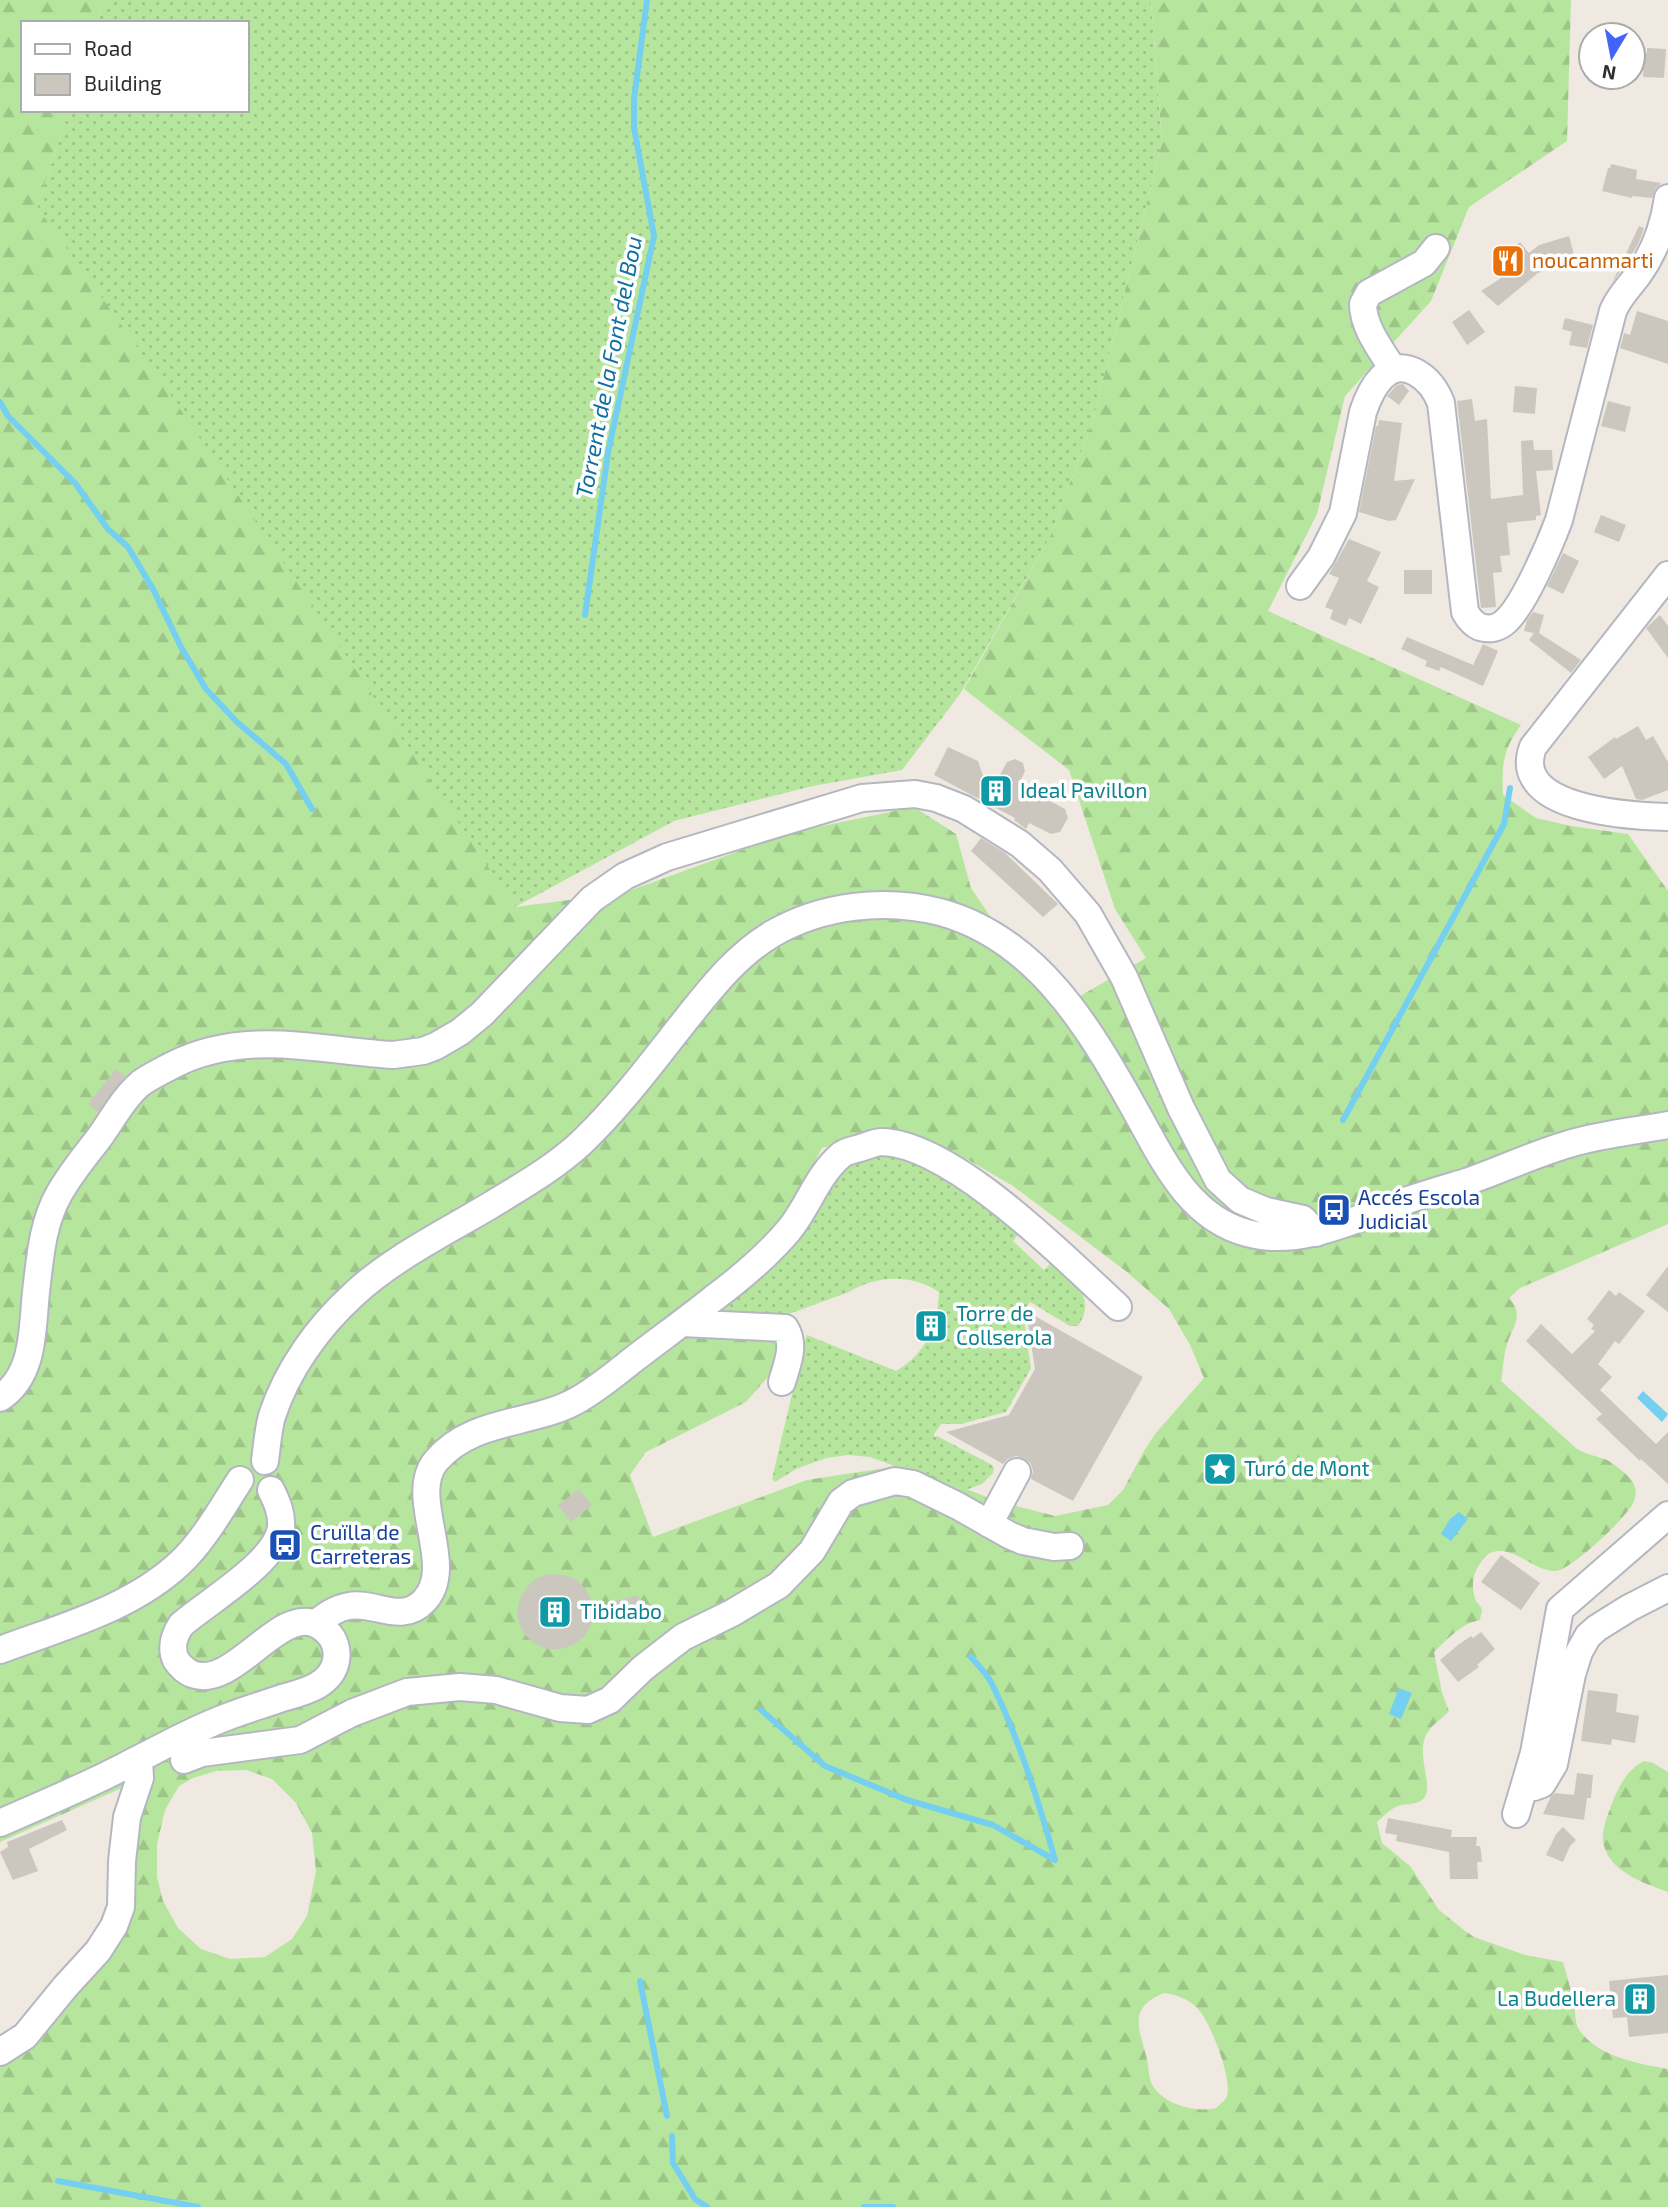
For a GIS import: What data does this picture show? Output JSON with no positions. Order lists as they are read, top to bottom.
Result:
{
  "water": ["Torrent de la Font del Bou"],
  "places": {
    "restaurant": ["noucanmarti"],
    "building": [
      "Ideal Pavillon",
      "Torre de Collserola",
      "Tibidabo",
      "La Budellera"
    ],
    "bus stop": ["Accés Escola Judicial", "Cruïlla de Carreteras"],
    "place": ["Turó de Mont"]
  },
  "legend": ["Road", "Building"],
  "north": "bottom"
}
